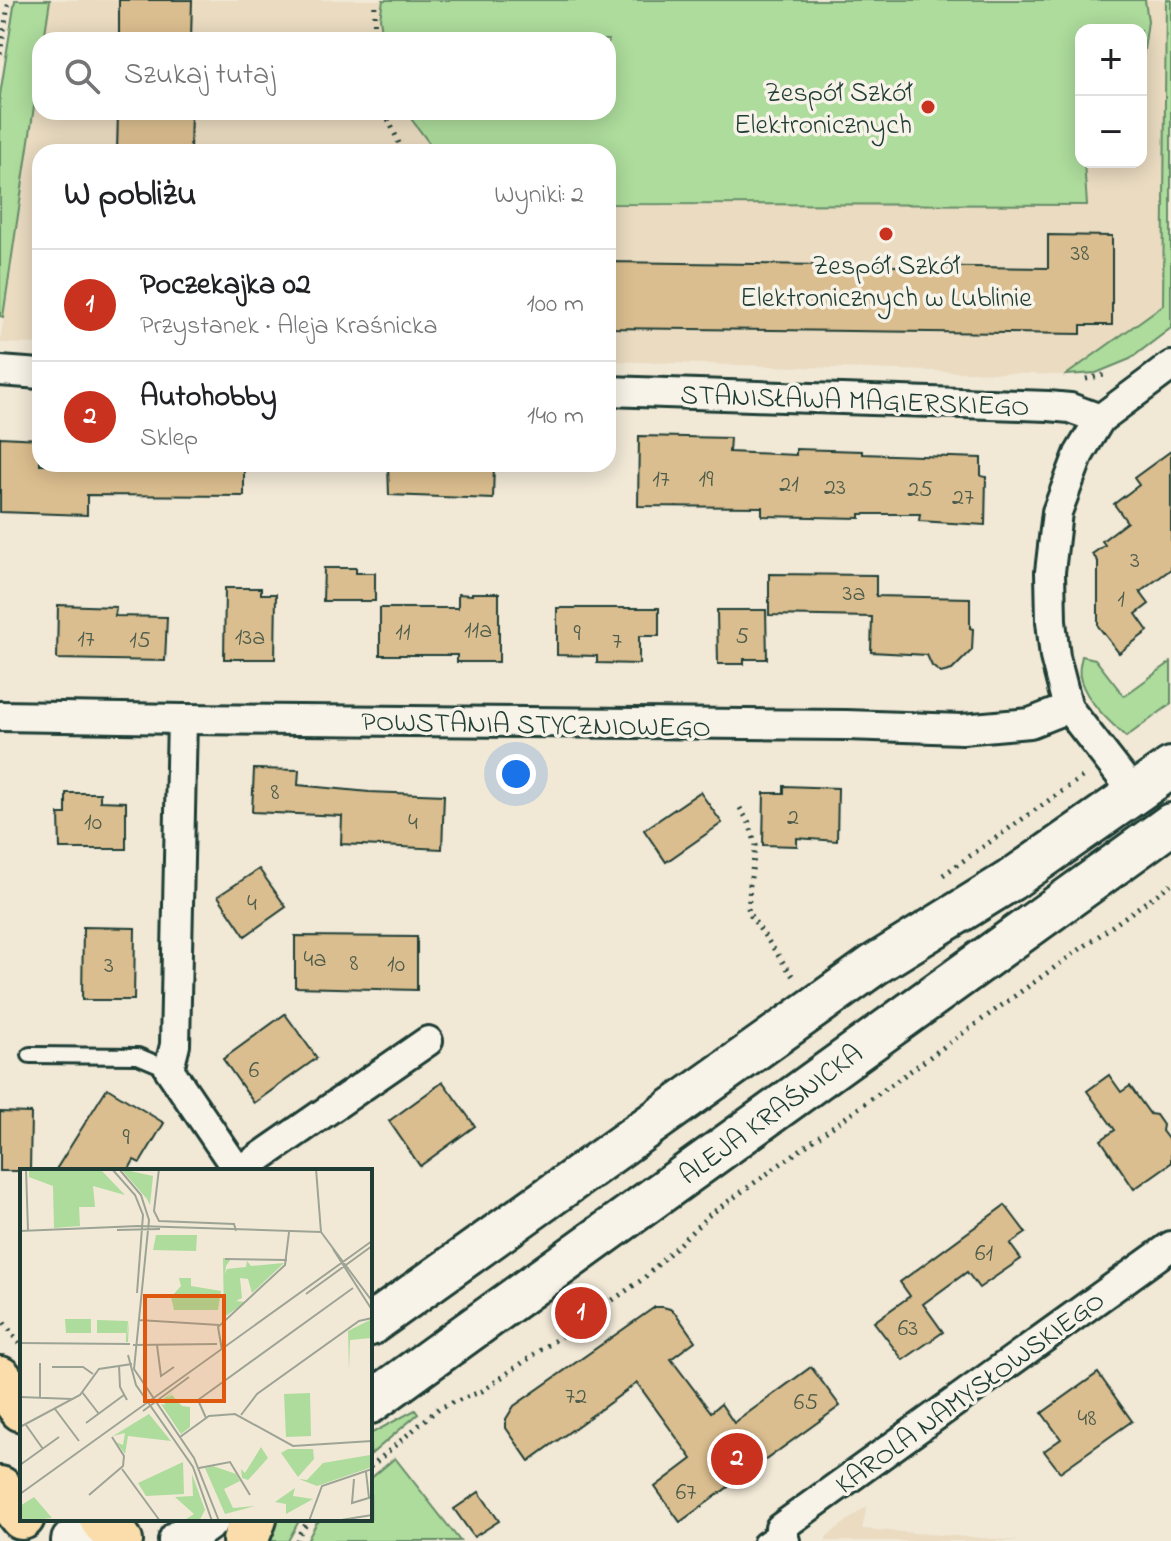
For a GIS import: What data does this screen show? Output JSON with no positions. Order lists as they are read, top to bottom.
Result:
{
  "streets": {
    "main road": ["ALEJA KRAŚNICKA"],
    "street": ["STANISŁAWA MAGIERSKIEGO", "POWSTANIA STYCZNIOWEGO", "KAROLA NAMYSŁOWSKIEGO"]
  },
  "places": ["Zespół Szkół Elektronicznych", "Zespół Szkół Elektronicznych w Lublinie"],
  "house_numbers": [
    "38",
    "17",
    "19",
    "21",
    "23",
    "25",
    "27",
    "3",
    "3a",
    "1",
    "11a",
    "11",
    "9",
    "5",
    "13a",
    "17",
    "15",
    "7",
    "8",
    "2",
    "10",
    "4",
    "4",
    "4a",
    "8",
    "10",
    "3",
    "6",
    "9",
    "61",
    "63",
    "72",
    "65",
    "48",
    "67"
  ],
  "page": {
    "map_buttons": ["+", "−"],
    "search": "Szukaj tutaj",
    "heading": ["W pobliżu", "Wyniki: 2"],
    "list": [
      {
        "mark": "1",
        "name": "Poczekajka 02",
        "note": "Przystanek · Aleja Kraśnicka",
        "value": "100 m"
      },
      {
        "mark": "2",
        "name": "Autohobby",
        "note": "Sklep",
        "value": "140 m"
      }
    ],
    "pins": ["1", "2"]
  }
}
